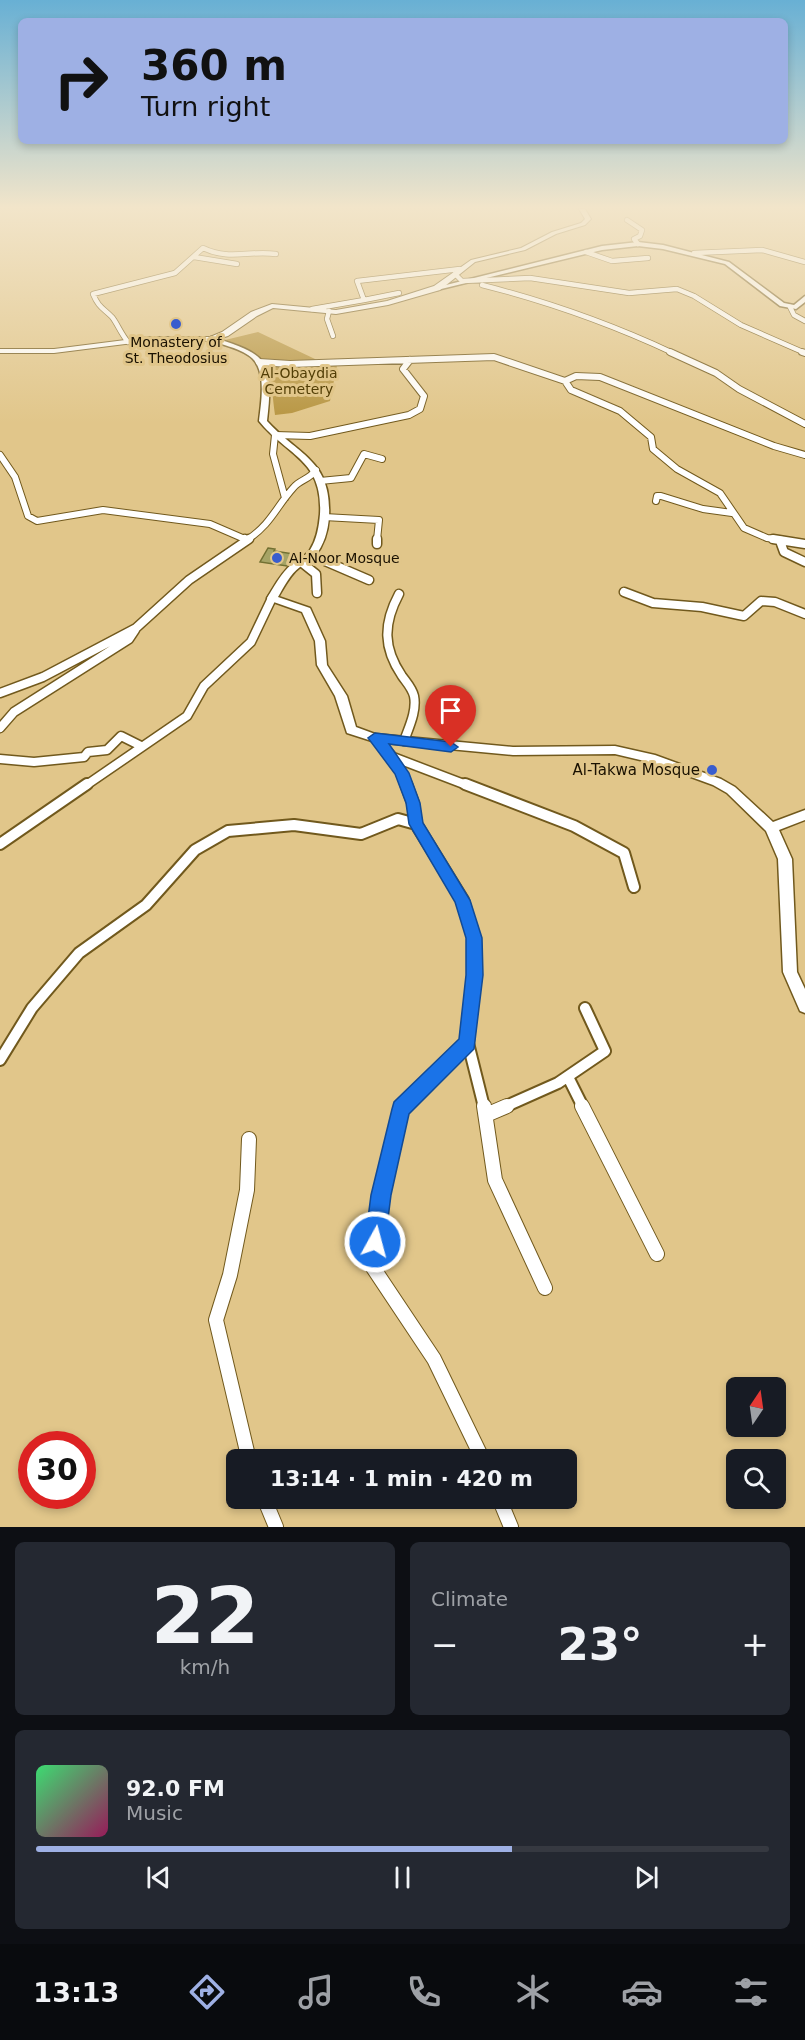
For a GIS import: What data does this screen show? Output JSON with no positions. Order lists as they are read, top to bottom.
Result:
{
  "parks": ["Al-Obaydia Cemetery"],
  "places": ["Monastery of St. Theodosius", "Al-Noor Mosque", "Al-Takwa Mosque"],
  "north": "top",
  "page": {
    "turn": ["360 m", "Turn right"],
    "limit": "30",
    "trip": "13:14 · 1 min · 420 m",
    "tile": [
      ["22", "km/h"],
      "Climate"
    ],
    "heat": ["−", "23°", "+"],
    "song": ["92.0 FM", "Music"],
    "tabs": "13:13"
  }
}
